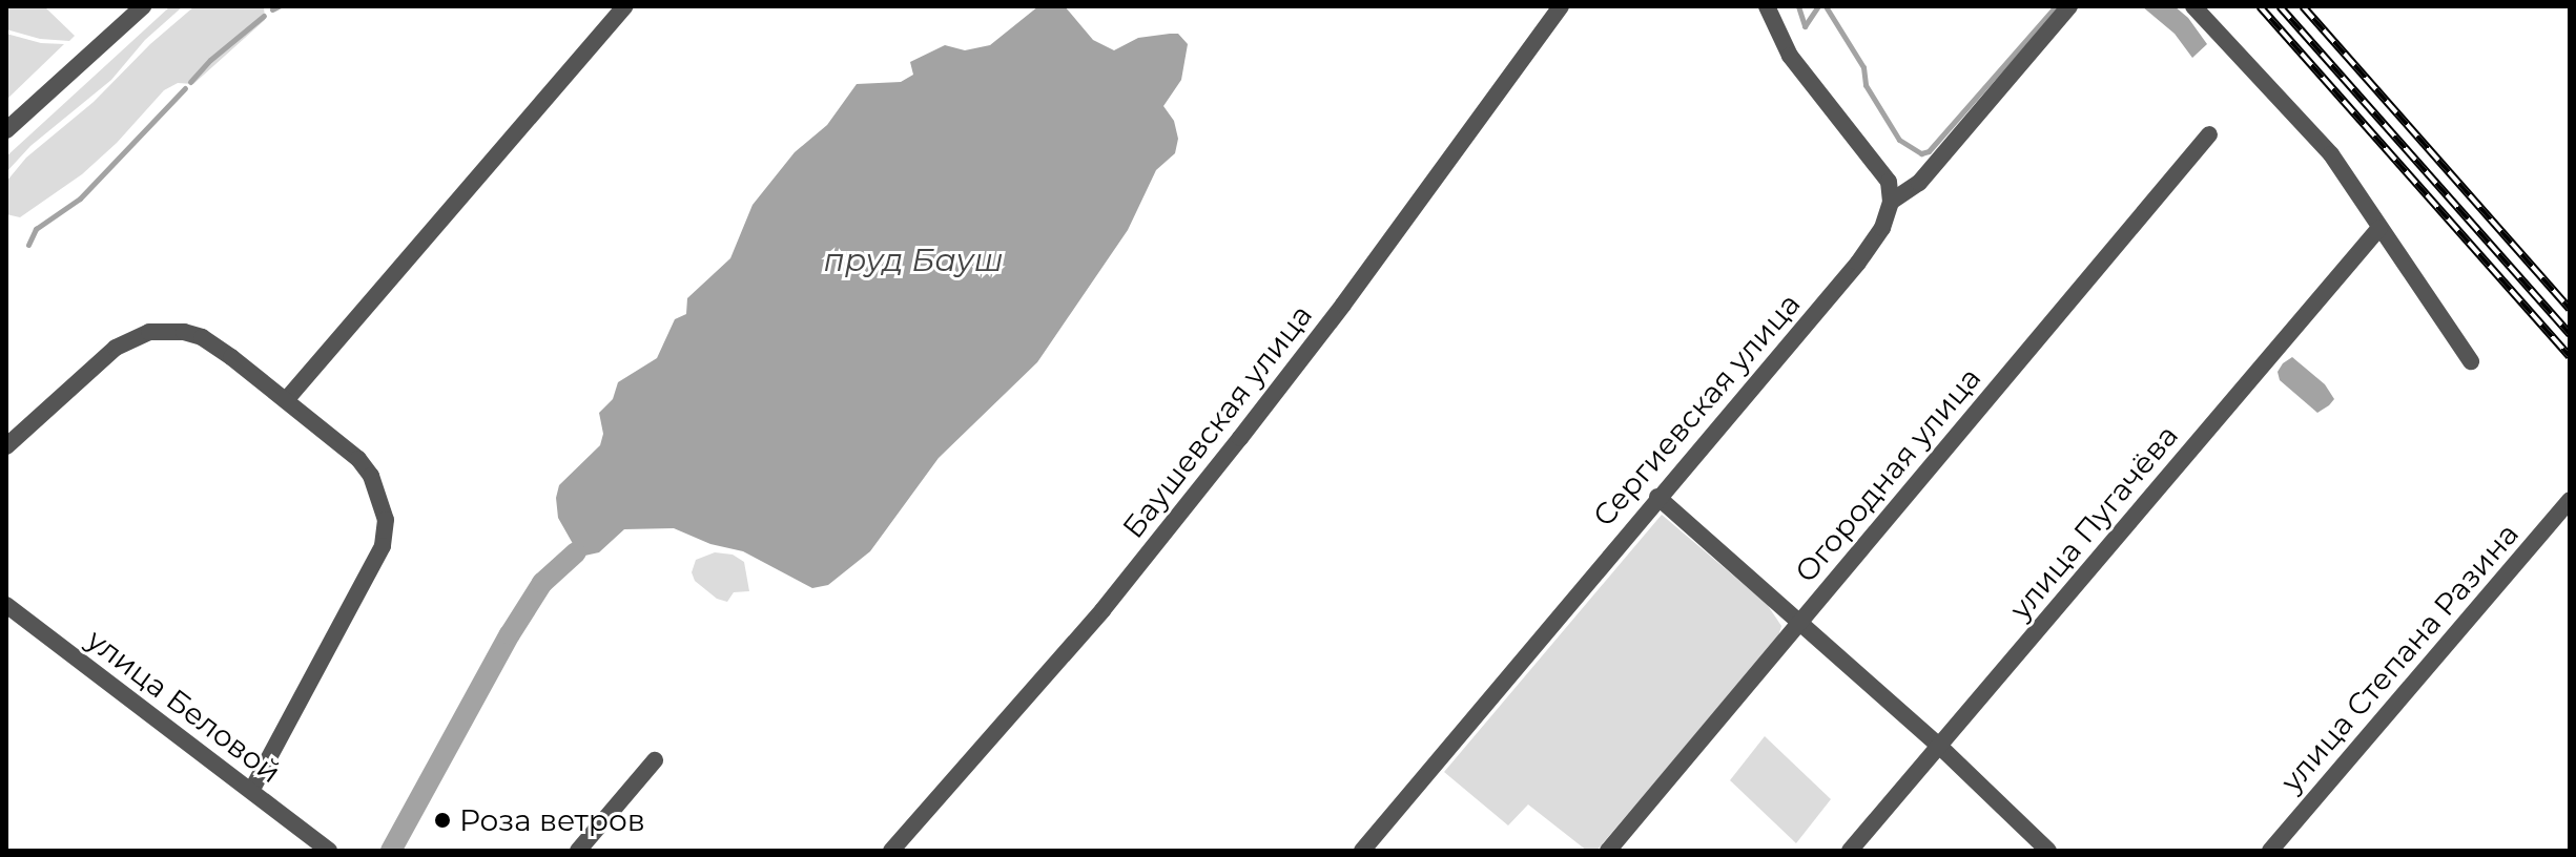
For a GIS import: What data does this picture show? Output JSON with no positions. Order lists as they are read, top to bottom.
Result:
{
  "streets": {
    "street": [
      "Сергиевская улица",
      "Баушевская улица",
      "Огородная улица",
      "улица Пугачёва",
      "улица Степана Разина",
      "улица Беловой"
    ]
  },
  "water": ["пруд Бауш"],
  "places": ["Роза ветров"]
}
